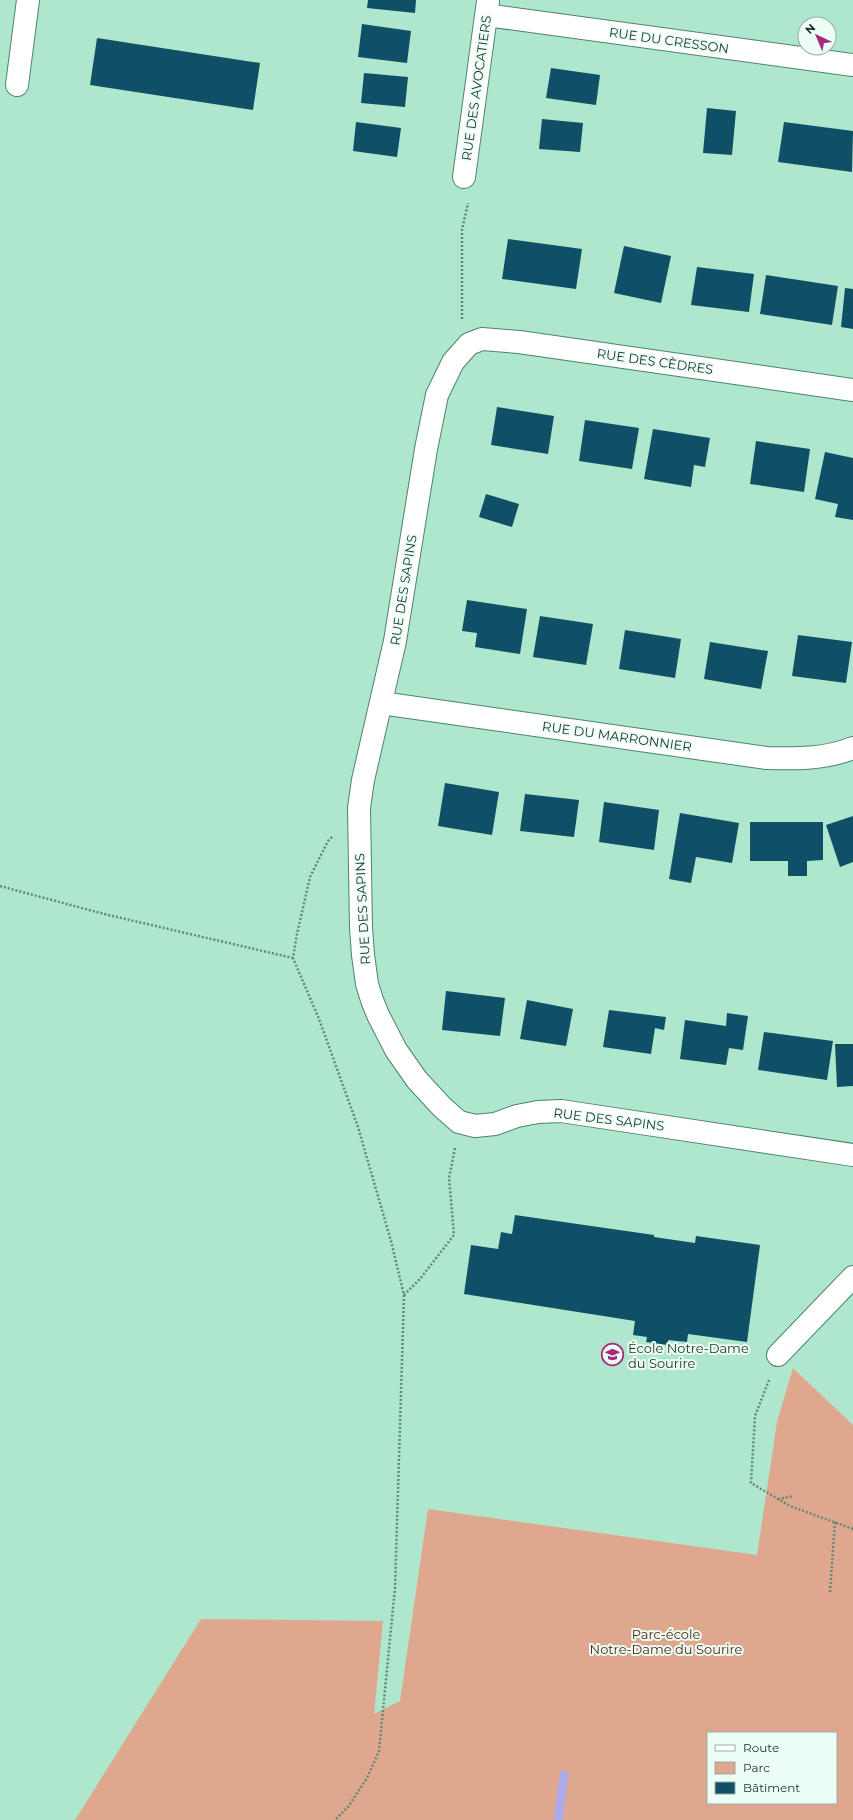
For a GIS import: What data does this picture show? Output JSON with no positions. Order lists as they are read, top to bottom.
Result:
{
  "streets": {
    "street": [
      "RUE DU CRESSON",
      "RUE DES AVOCATIERS",
      "RUE DES CÈDRES",
      "RUE DES SAPINS",
      "RUE DU MARRONNIER"
    ]
  },
  "crossings": [
    ["RUE DU CRESSON", "RUE DES AVOCATIERS"],
    ["RUE DES CÈDRES", "RUE DES SAPINS"],
    ["RUE DES SAPINS", "RUE DU MARRONNIER"]
  ],
  "parks": ["Parc-école Notre-Dame du Sourire"],
  "places": {
    "school or university": ["École Notre-Dame du Sourire"]
  },
  "legend": ["Route", "Parc", "Bâtiment"],
  "north": "top left"
}
